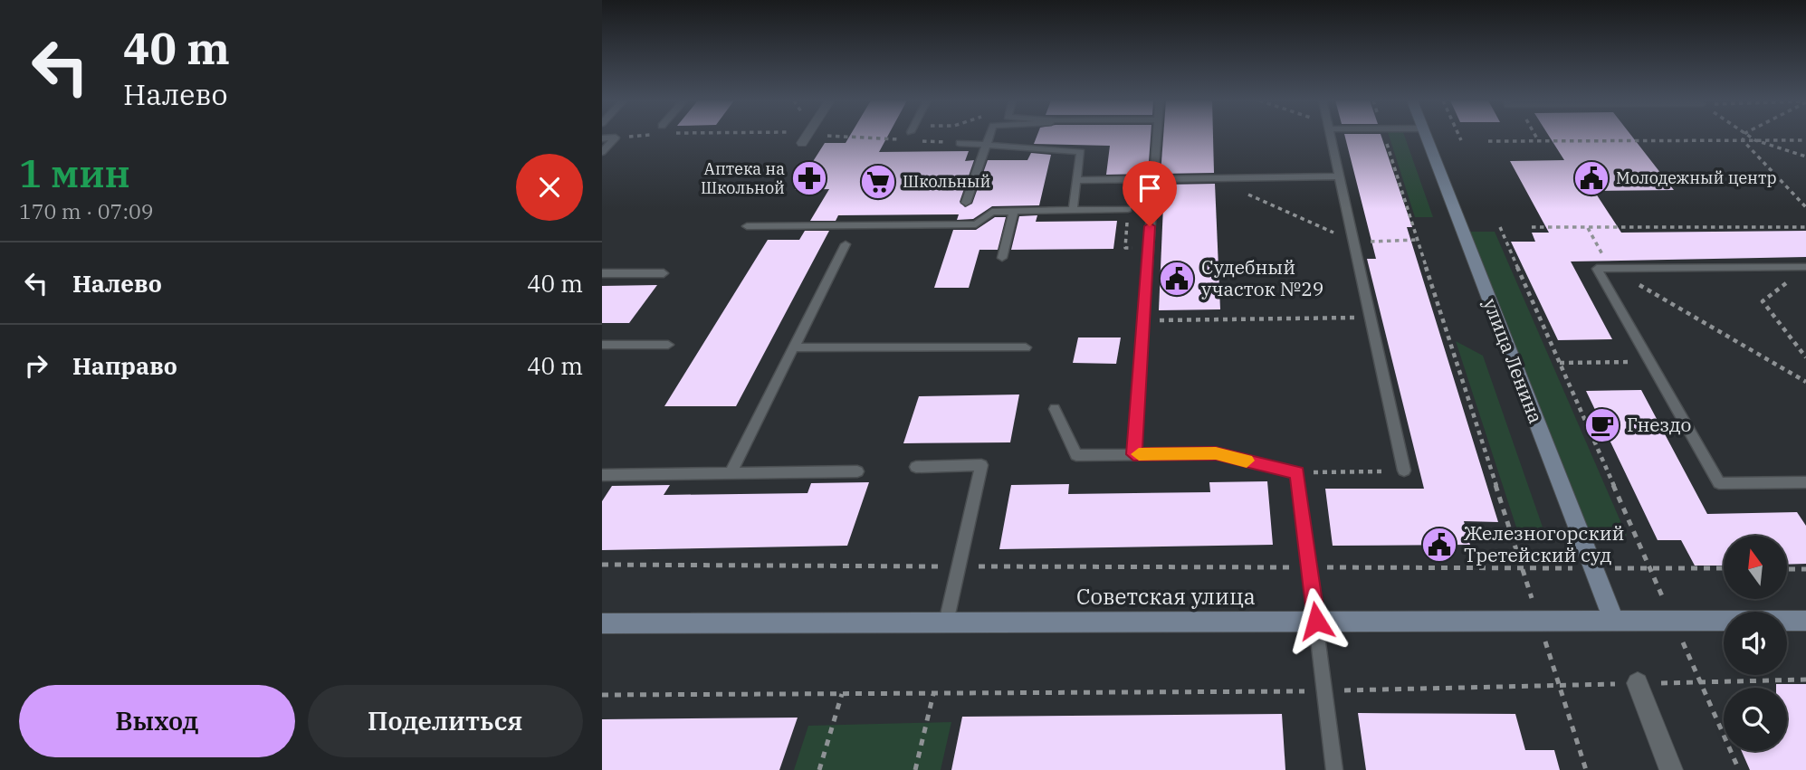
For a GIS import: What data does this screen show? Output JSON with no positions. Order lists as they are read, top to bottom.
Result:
{
  "streets": {
    "main road": ["улица Ленина", "Советская улица"]
  },
  "crossings": [
    ["улица Ленина", "Советская улица"]
  ],
  "places": {
    "pharmacy": ["Аптека на Школьной"],
    "public building": ["Молодежный центр", "Судебный участок №29", "Железногорский Третейский суд"],
    "supermarket": ["Школьный"],
    "cafe": ["Гнездо"]
  },
  "north": "top",
  "page": {
    "turn": ["40 m", "Налево"],
    "heading": ["1 мин", "170 m · 07:09"],
    "list": [
      {
        "name": "Налево",
        "value": "40 m"
      },
      {
        "name": "Направо",
        "value": "40 m"
      }
    ],
    "buttons": ["Выход", "Поделиться"]
  }
}
